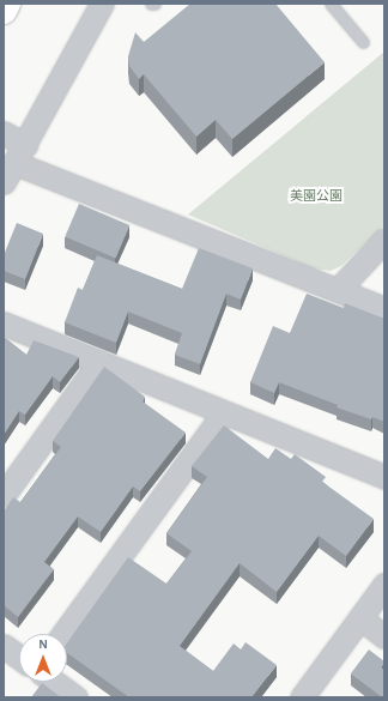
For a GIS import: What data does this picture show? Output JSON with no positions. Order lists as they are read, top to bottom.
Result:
{
  "parks": ["美園公園"],
  "north": "top"
}
